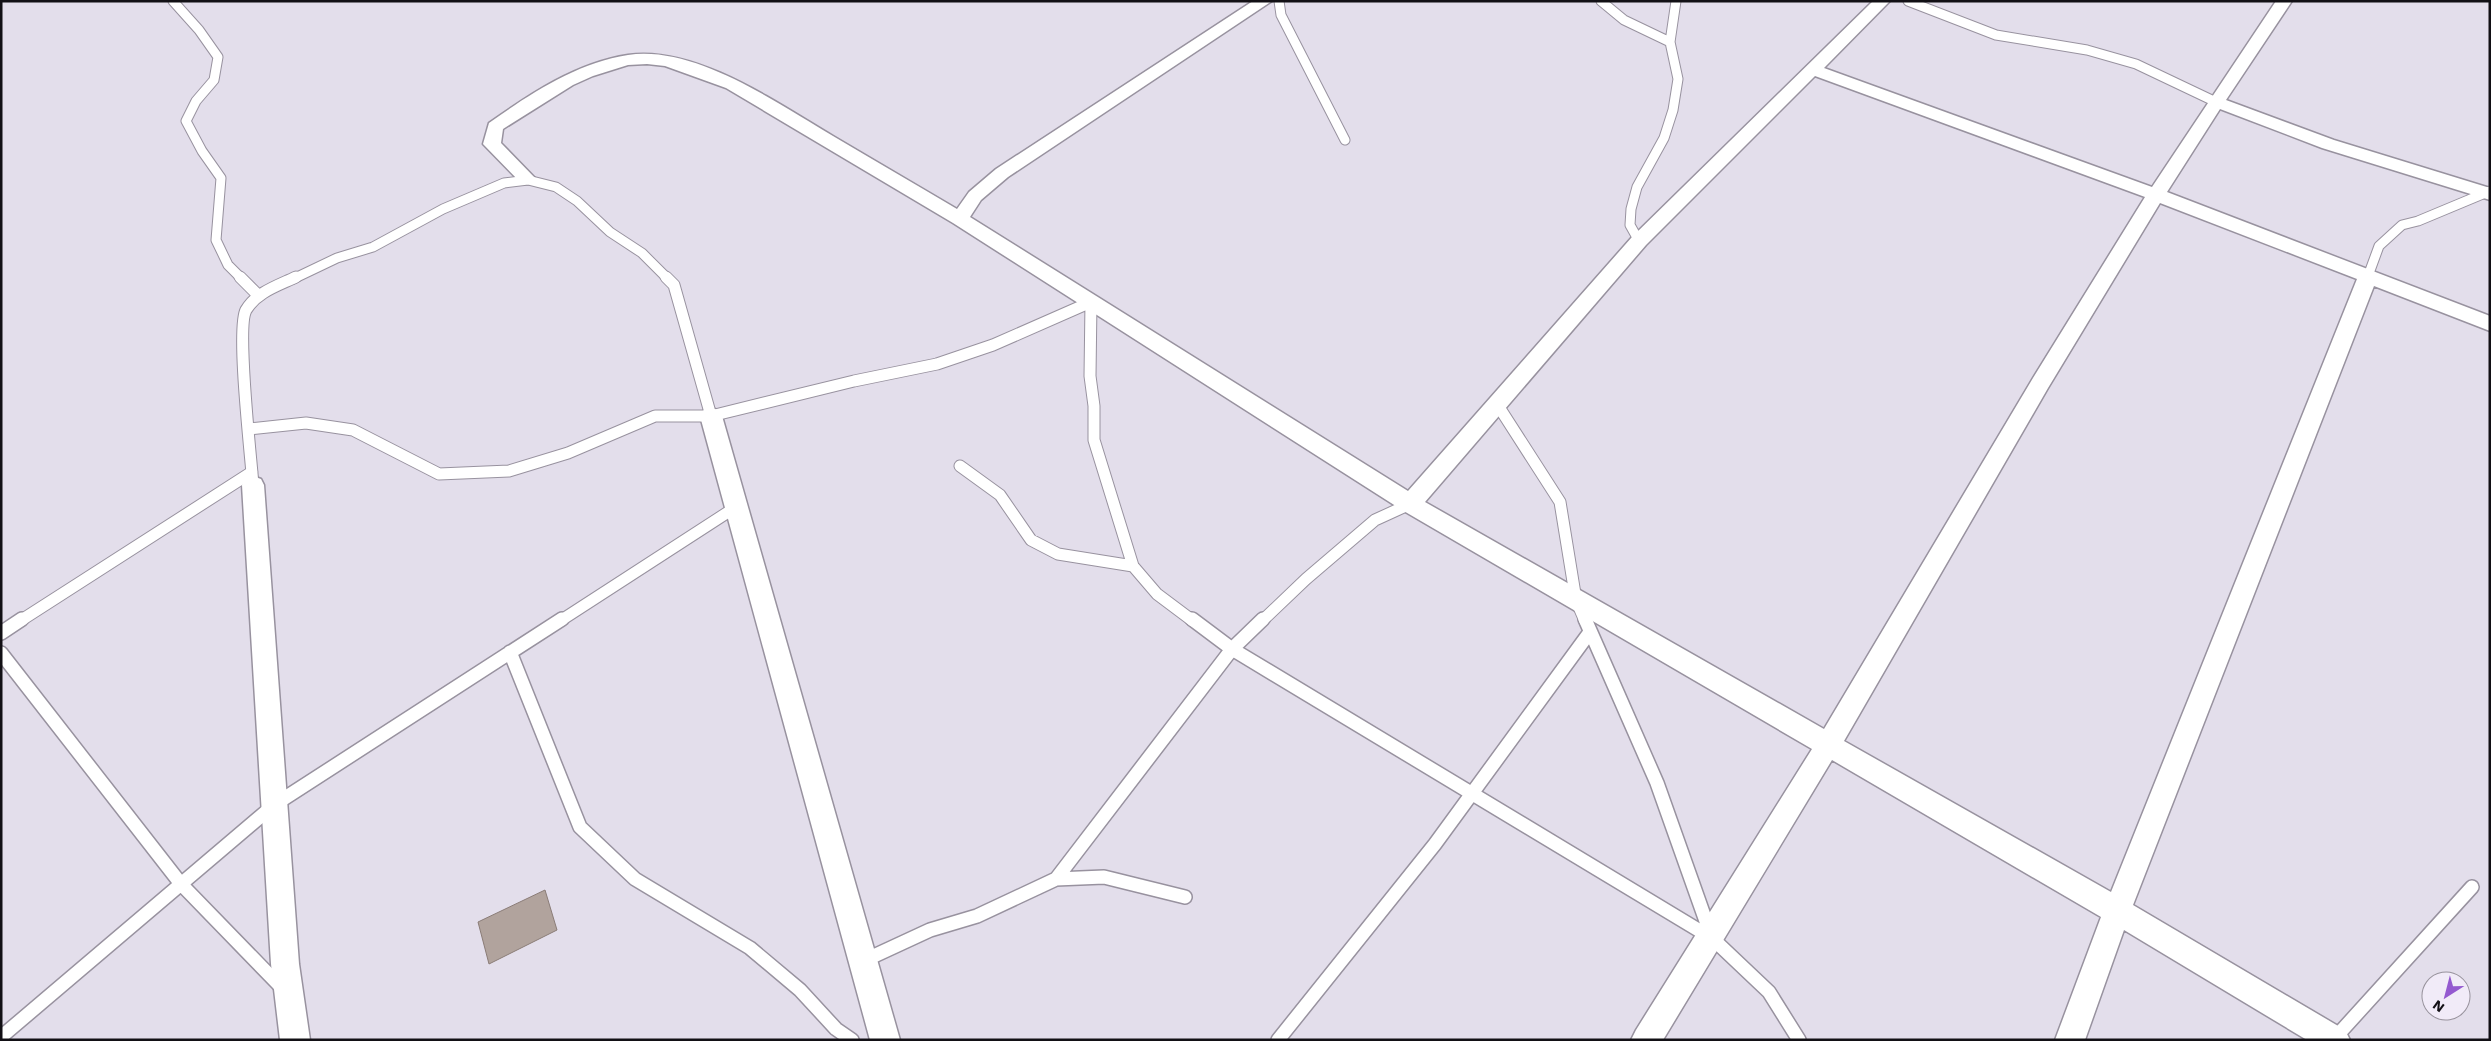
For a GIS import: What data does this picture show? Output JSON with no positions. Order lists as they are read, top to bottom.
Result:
{
  "north": "bottom left"
}
